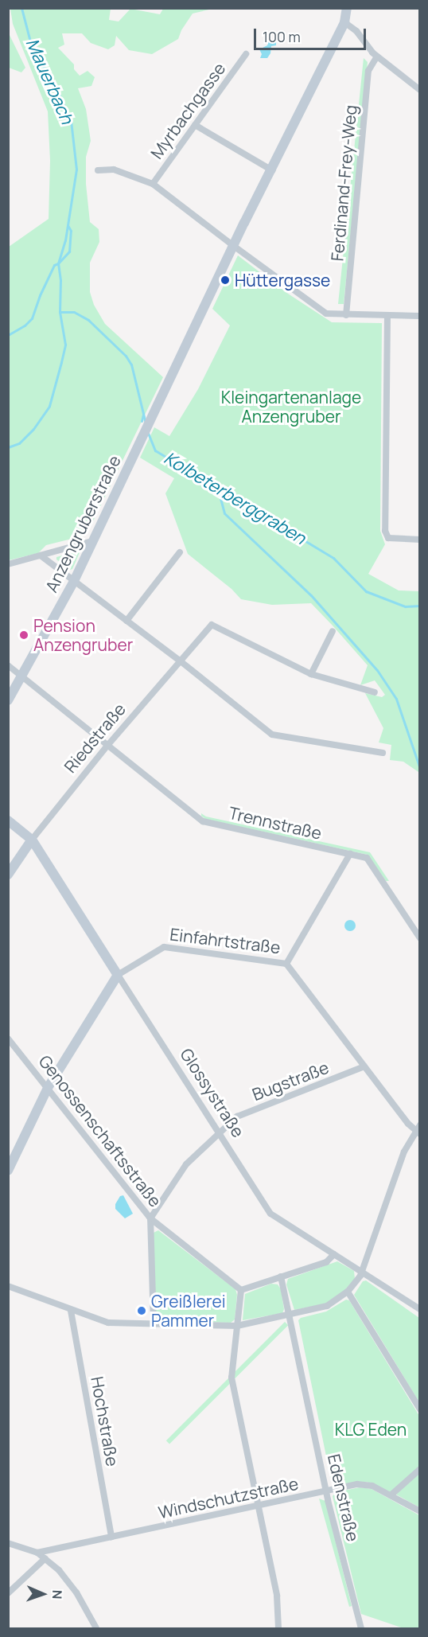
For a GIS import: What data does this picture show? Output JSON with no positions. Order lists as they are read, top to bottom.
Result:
{
  "streets": {
    "street": [
      "Myrbachgasse",
      "Ferdinand-Frey-Weg",
      "Anzengruberstraße",
      "Riedstraße",
      "Trennstraße",
      "Einfahrtstraße",
      "Bugstraße",
      "Glossystraße",
      "Genossenschaftsstraße",
      "Hochstraße",
      "Windschutzstraße",
      "Edenstraße"
    ]
  },
  "crossings": [
    ["Anzengruberstraße", "Trennstraße"],
    ["Riedstraße", "Trennstraße"],
    ["Riedstraße", "Glossystraße"],
    ["Einfahrtstraße", "Bugstraße"],
    ["Einfahrtstraße", "Glossystraße"],
    ["Einfahrtstraße", "Genossenschaftsstraße"],
    ["Bugstraße", "Glossystraße"],
    ["Bugstraße", "Genossenschaftsstraße"],
    ["Hochstraße", "Windschutzstraße"],
    ["Windschutzstraße", "Edenstraße"]
  ],
  "water": ["Mauerbach", "Kolbeterberggraben"],
  "parks": ["Kleingartenanlage Anzengruber", "KLG Eden"],
  "places": ["Hüttergasse", "Pension Anzengruber", "Greißlerei Pammer"],
  "scale_bar": "100 m",
  "north": "right"
}
